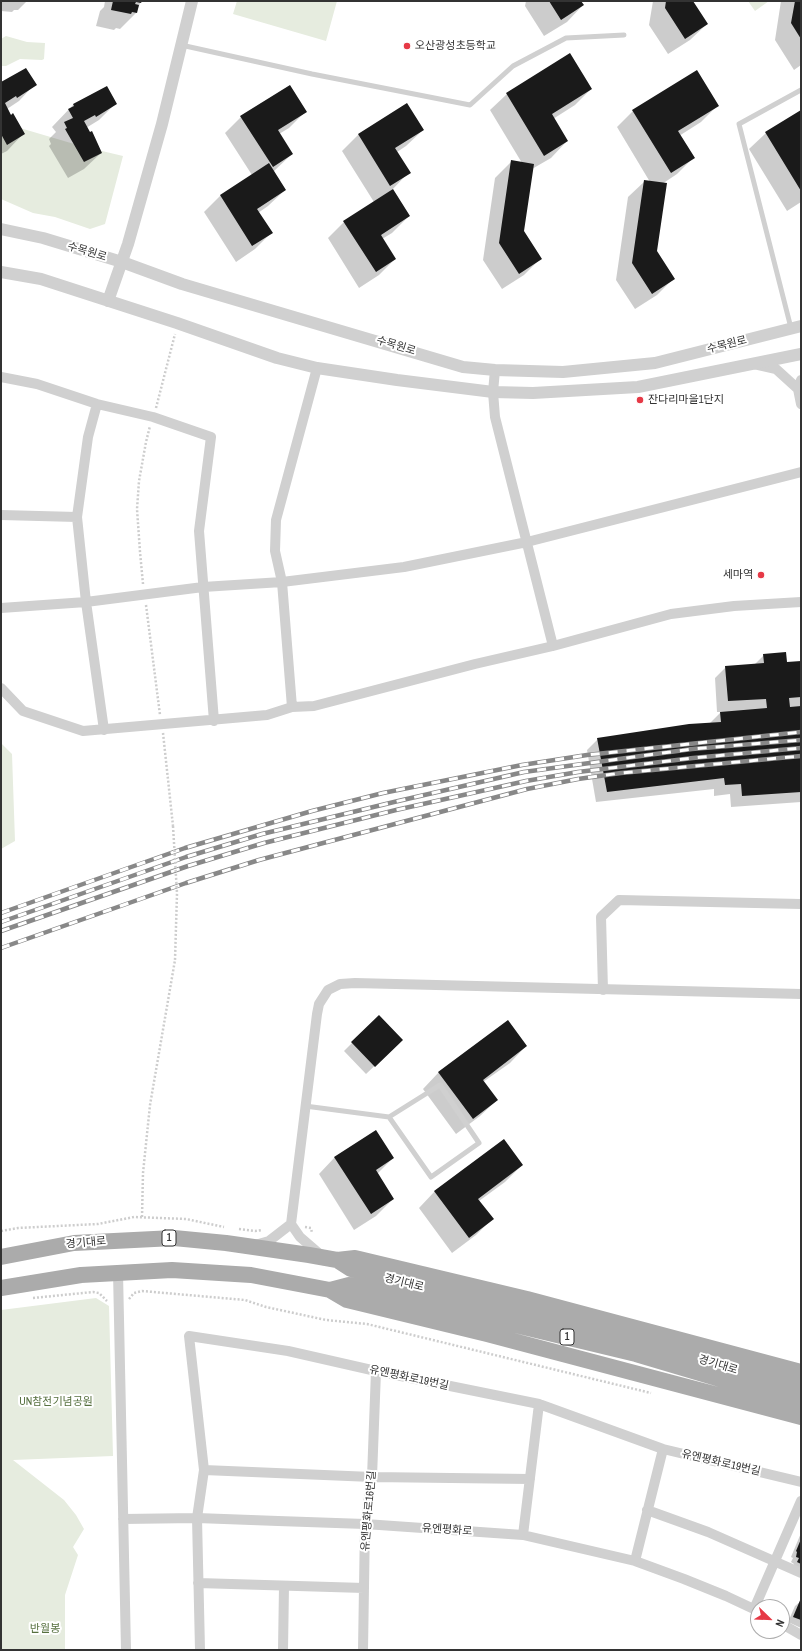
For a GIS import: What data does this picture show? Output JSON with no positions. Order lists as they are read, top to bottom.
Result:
{
  "streets": {
    "main road": ["1", "경기대로"],
    "street": [
      "수목원로",
      "유엔평화로19번길",
      "유엔평화로16번길",
      "유엔평화로"
    ]
  },
  "crossings": [
    ["유엔평화로19번길", "유엔평화로16번길"],
    ["유엔평화로19번길", "유엔평화로"],
    ["유엔평화로16번길", "유엔평화로"]
  ],
  "parks": ["UN참전기념공원", "반월봉"],
  "places": ["오산광성초등학교", "잔다리마을1단지", "세마역"],
  "north": "bottom right"
}
